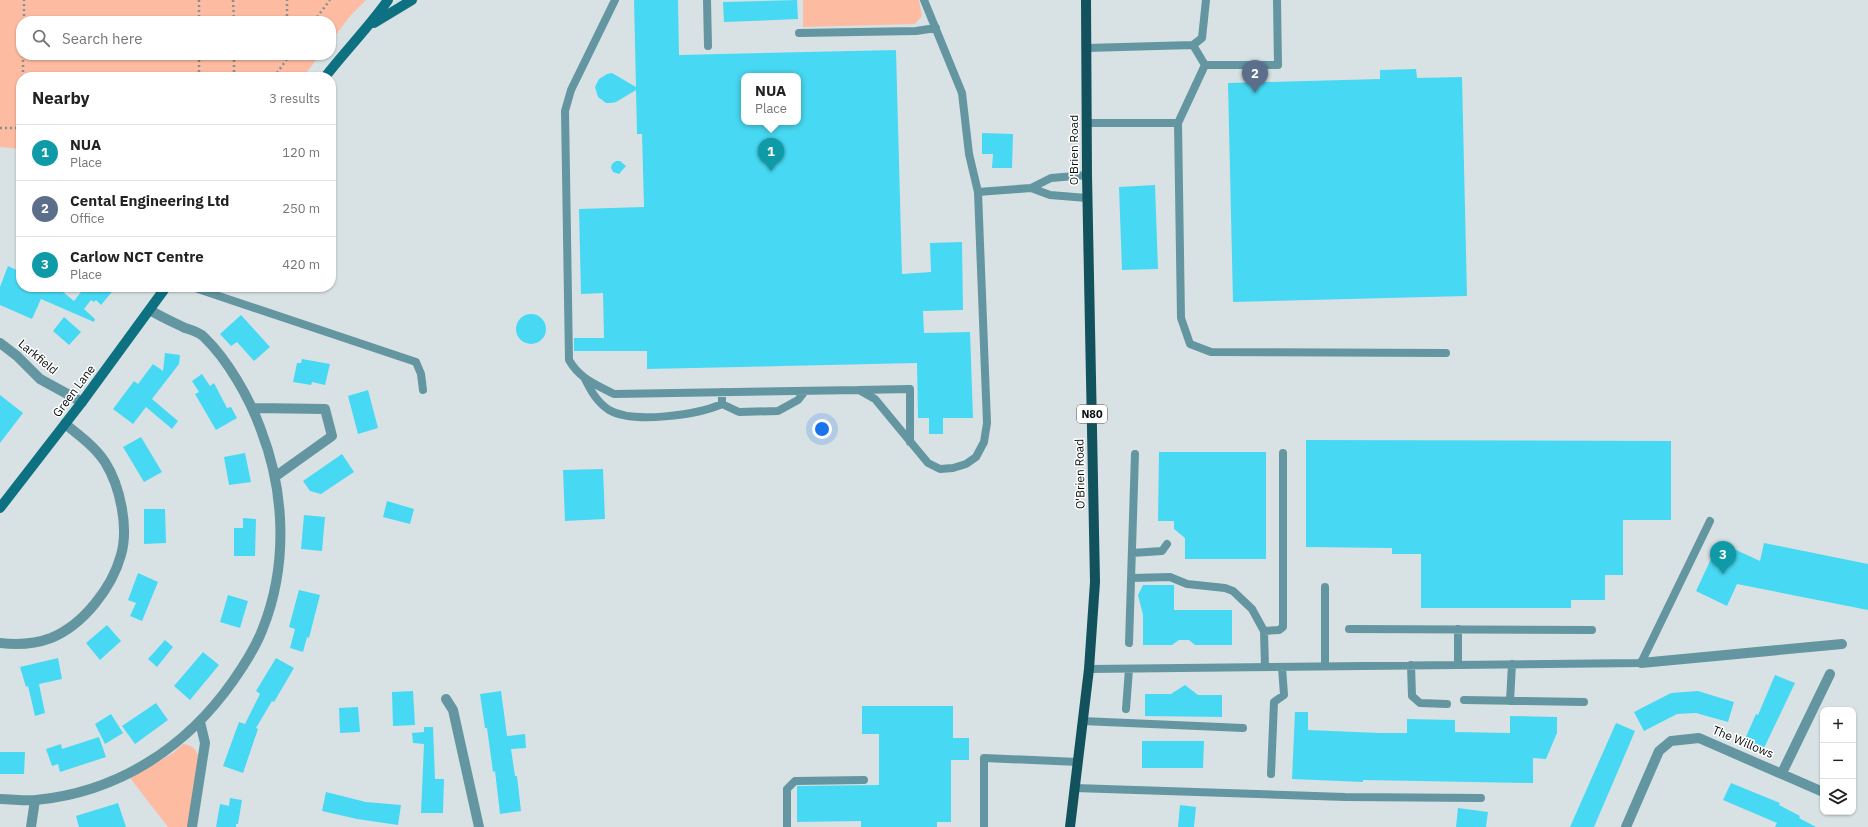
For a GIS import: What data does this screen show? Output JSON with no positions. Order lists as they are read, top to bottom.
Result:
{
  "streets": {
    "main road": ["O'Brien Road", "Green Lane", "N80"],
    "street": ["Larkfield", "The Willows"]
  },
  "crossings": [
    ["Larkfield", "Green Lane"]
  ],
  "page": {
    "search": "Search here",
    "pins": ["2", "1", "3"],
    "heading": ["Nearby", "3 results"],
    "popup": ["NUA", "Place"],
    "list": [
      {
        "mark": "1",
        "name": "NUA",
        "note": "Place",
        "value": "120 m"
      },
      {
        "mark": "2",
        "name": "Cental Engineering Ltd",
        "note": "Office",
        "value": "250 m"
      },
      {
        "mark": "3",
        "name": "Carlow NCT Centre",
        "note": "Place",
        "value": "420 m"
      }
    ],
    "map_buttons": ["+", "−"]
  }
}
